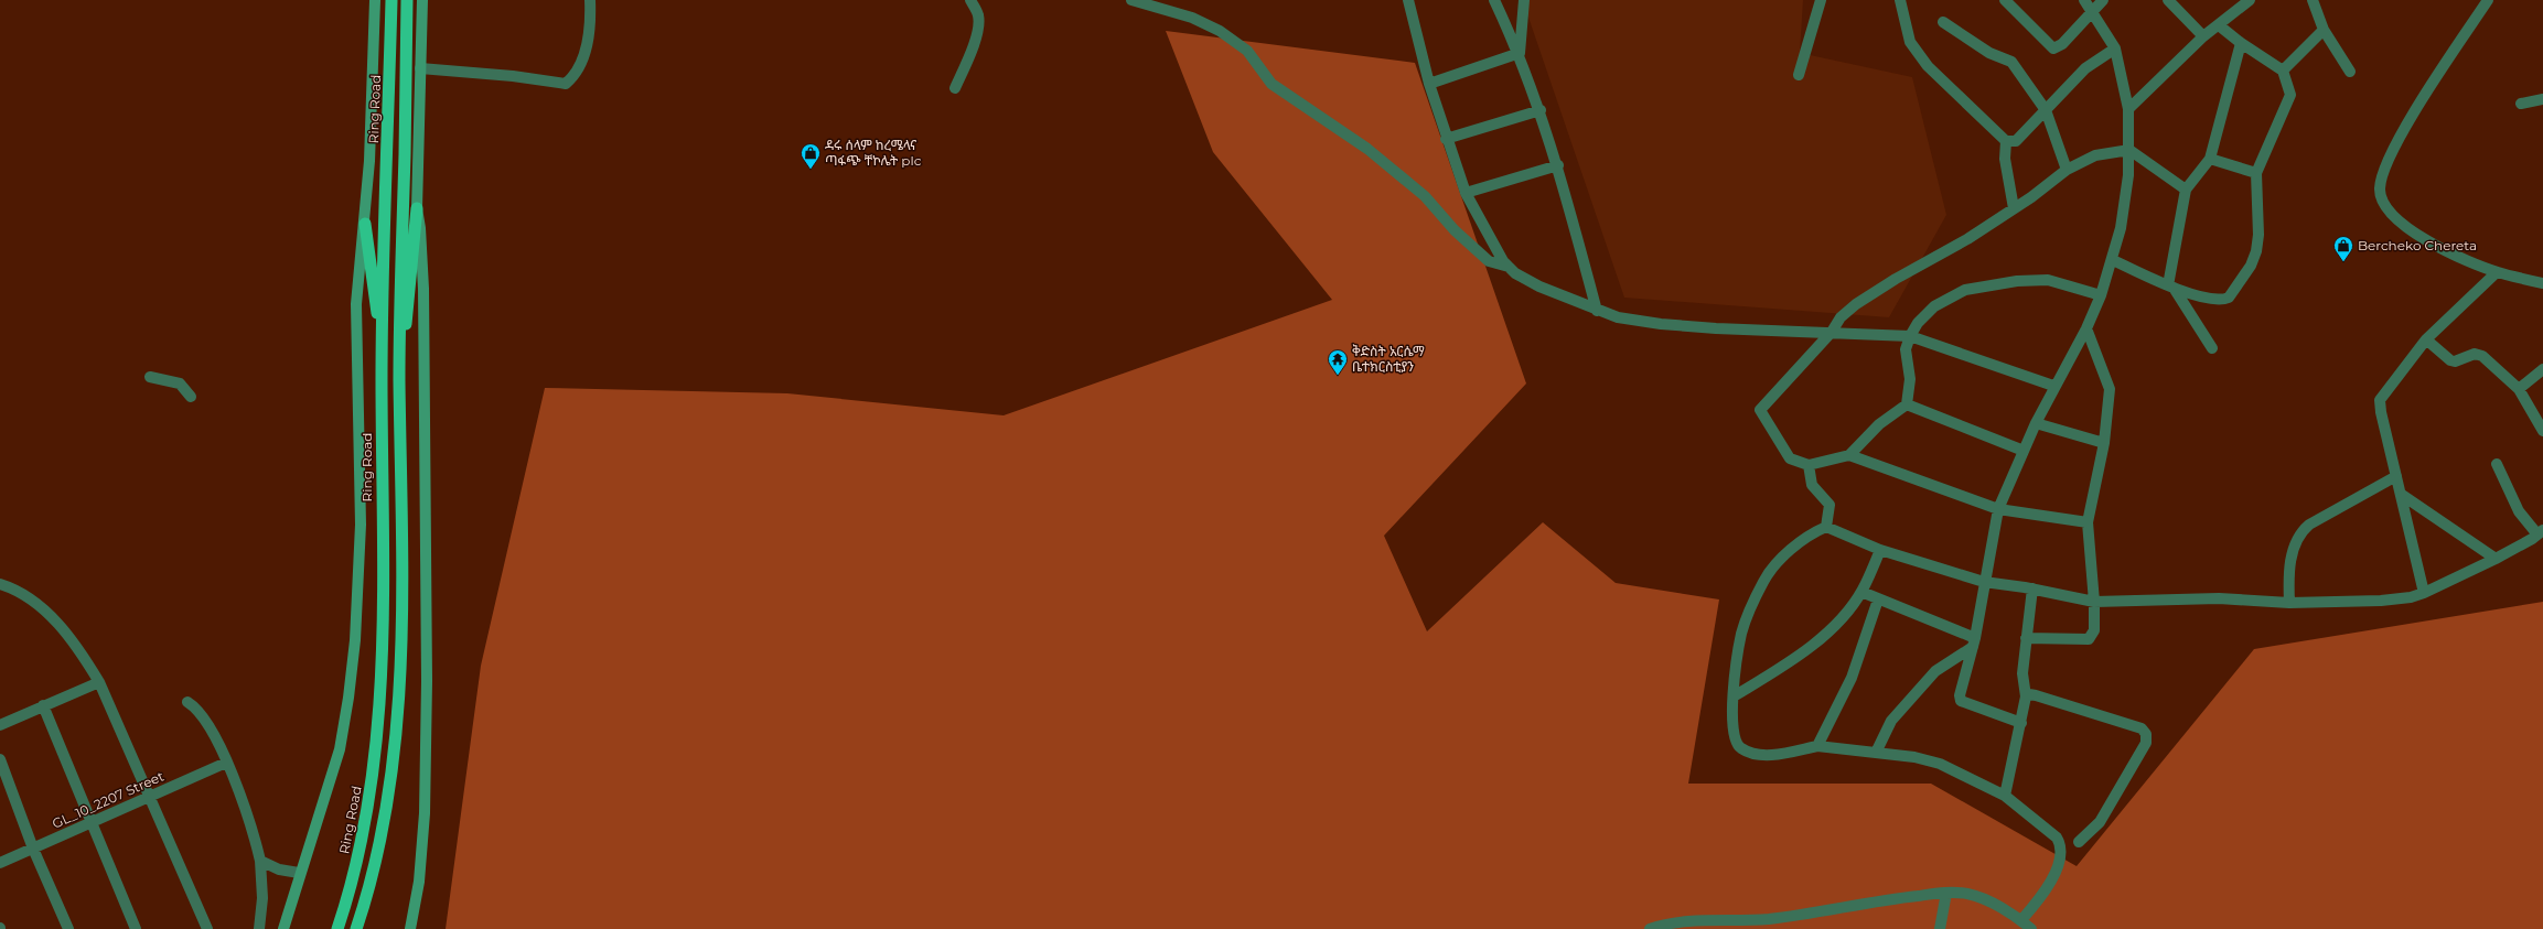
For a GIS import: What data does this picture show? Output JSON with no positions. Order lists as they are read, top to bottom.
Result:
{
  "streets": {
    "highway": ["Ring Road"],
    "street": ["GL_10_2207 Street"]
  },
  "places": {
    "shop": ["ዳሩ ሰላም ከረሜላና ጣፋጭ ቸኮሌት plc", "Bercheko Chereta"],
    "temple": ["ቅድስት አርሴማ ቤተክርስቲያን"]
  }
}
